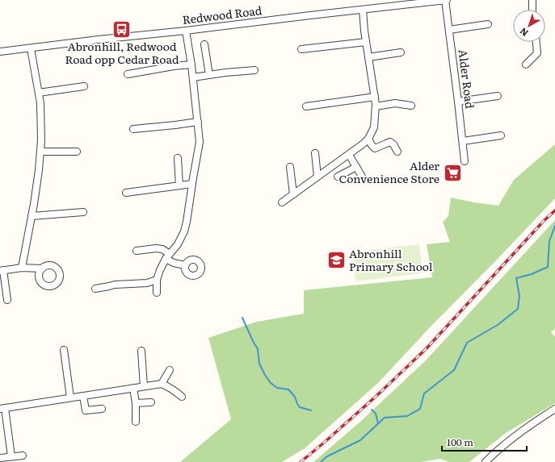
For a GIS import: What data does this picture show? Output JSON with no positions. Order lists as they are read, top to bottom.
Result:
{
  "streets": {
    "street": ["Redwood Road", "Alder Road"]
  },
  "crossings": [
    ["Redwood Road", "Alder Road"]
  ],
  "places": {
    "bus stop": ["Abronhill, Redwood Road opp Cedar Road"],
    "supermarket": ["Alder Convenience Store"],
    "school or university": ["Abronhill Primary School"]
  },
  "scale_bar": "100 m",
  "north": "bottom left"
}
